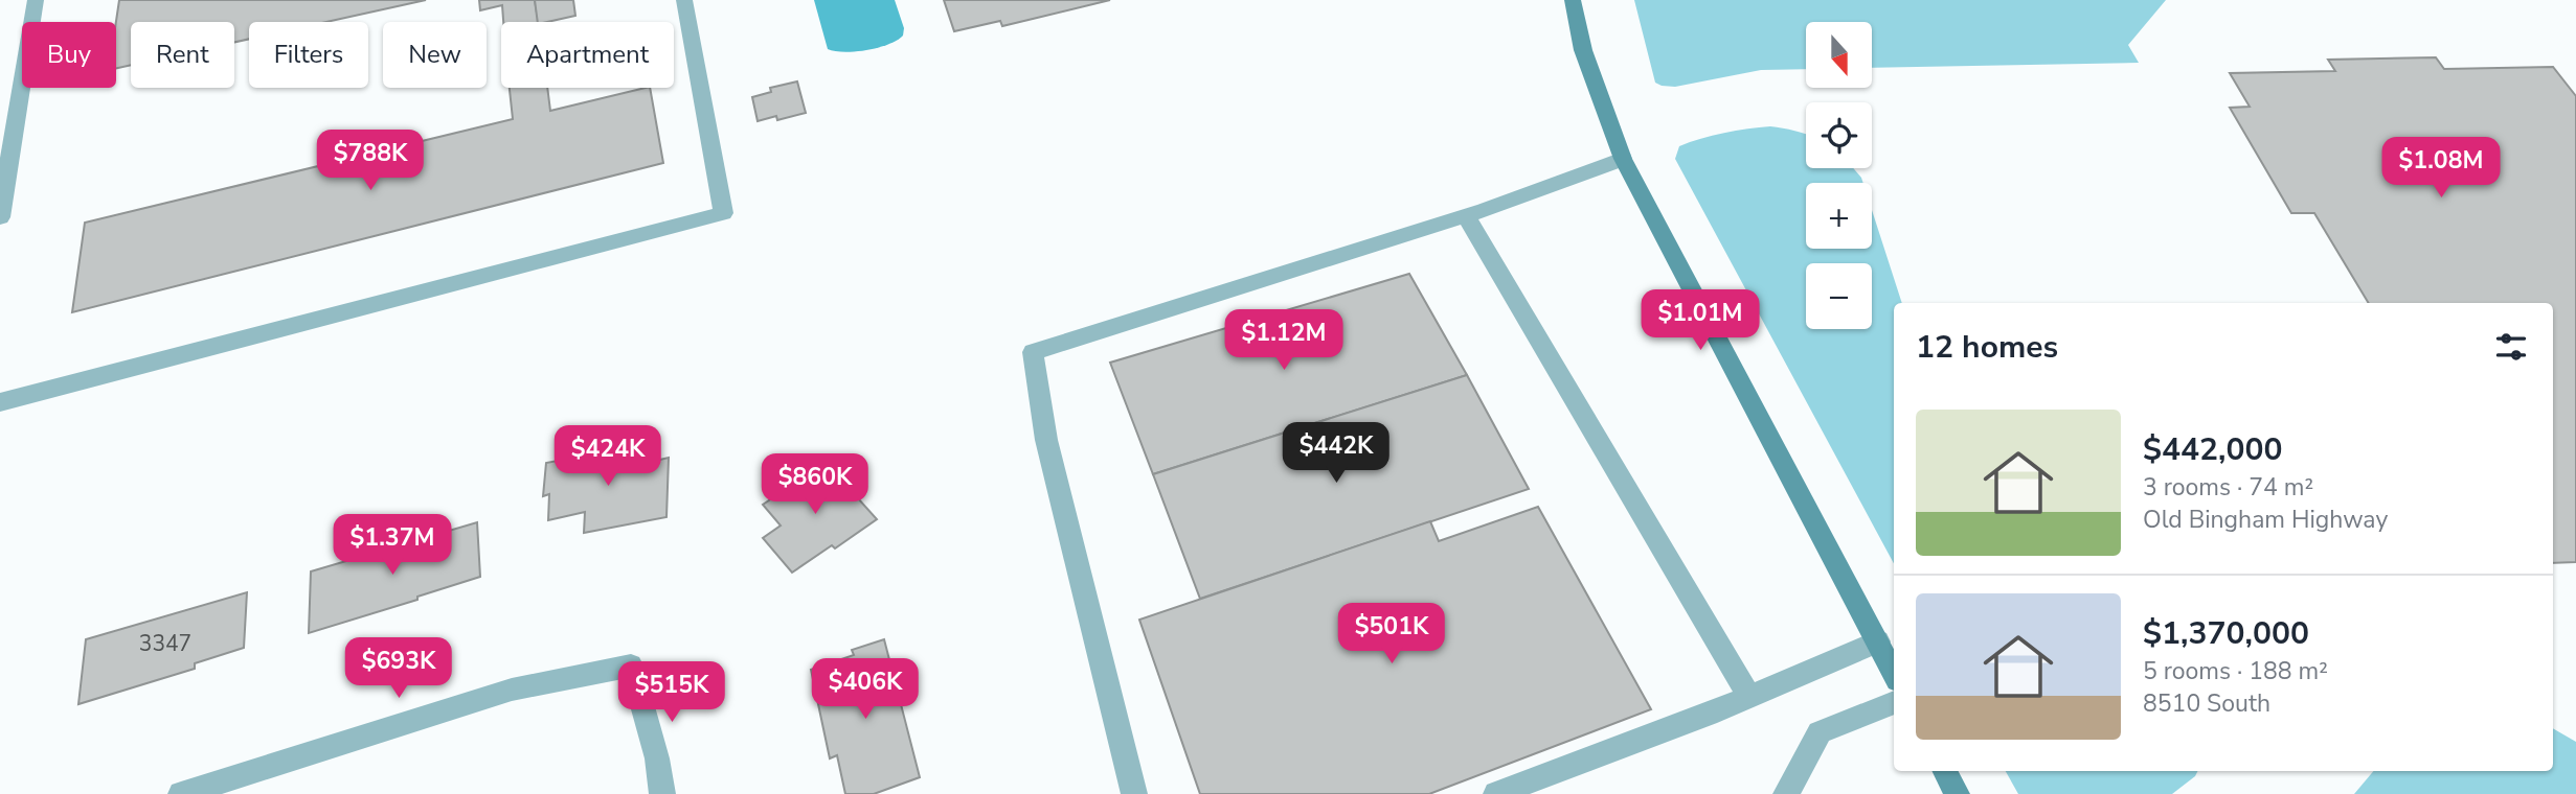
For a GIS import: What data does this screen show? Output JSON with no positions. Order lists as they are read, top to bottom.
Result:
{
  "house_numbers": ["3347"],
  "north": "bottom",
  "page": {
    "map_buttons": ["+", "−"],
    "chip": [
      "Buy",
      "Rent",
      "Filters",
      "New",
      "Apartment"
    ],
    "price": [
      "$788K",
      "$1.08M",
      "$1.01M",
      "$1.12M",
      "$442K",
      "$424K",
      "$860K",
      "$1.37M",
      "$501K",
      "$693K",
      "$406K",
      "$515K"
    ],
    "heading": "12 homes",
    "list": [
      {
        "name": "$442,000",
        "note": "3 rooms · 74 m² · Old Bingham Highway"
      },
      {
        "name": "$1,370,000",
        "note": "5 rooms · 188 m² · 8510 South"
      }
    ]
  }
}
